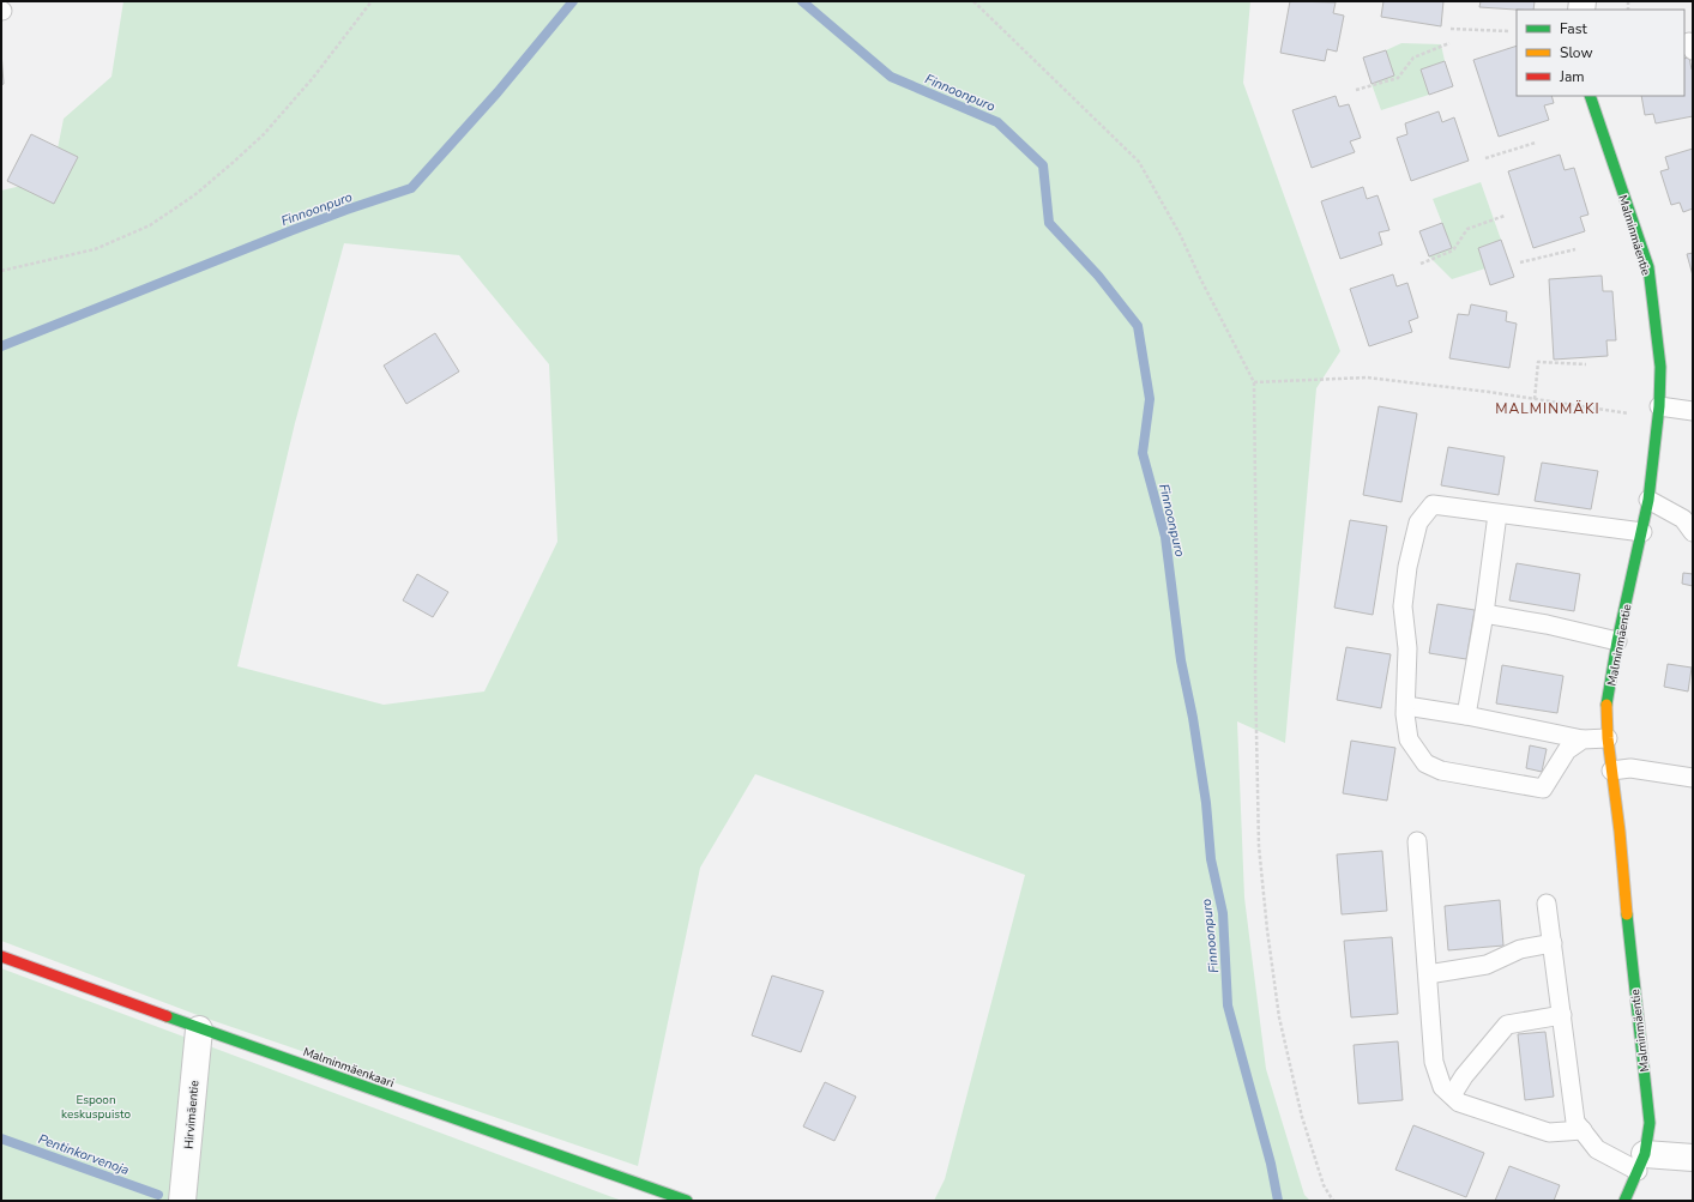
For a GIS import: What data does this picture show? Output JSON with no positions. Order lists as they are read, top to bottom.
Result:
{
  "streets": {
    "street": ["Malminmäentie", "Malminmäenkaari", "Hirvimäentie"]
  },
  "crossings": [
    ["Malminmäenkaari", "Hirvimäentie"]
  ],
  "districts": ["MALMINMÄKI"],
  "water": ["Finnoonpuro", "Pentinkorvenoja"],
  "parks": ["Espoon keskuspuisto"],
  "legend": ["Fast", "Slow", "Jam"]
}
